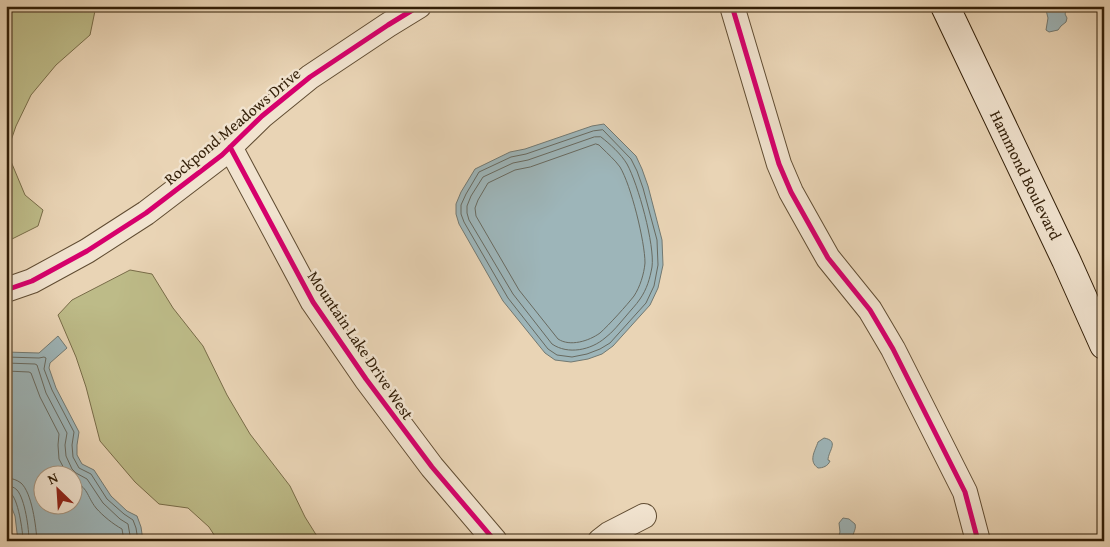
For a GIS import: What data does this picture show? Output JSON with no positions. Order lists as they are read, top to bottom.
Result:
{
  "streets": {
    "street": ["Rockpond Meadows Drive", "Hammond Boulevard", "Mountain Lake Drive West"]
  },
  "crossings": [
    ["Rockpond Meadows Drive", "Mountain Lake Drive West"]
  ],
  "north": "top left"
}
